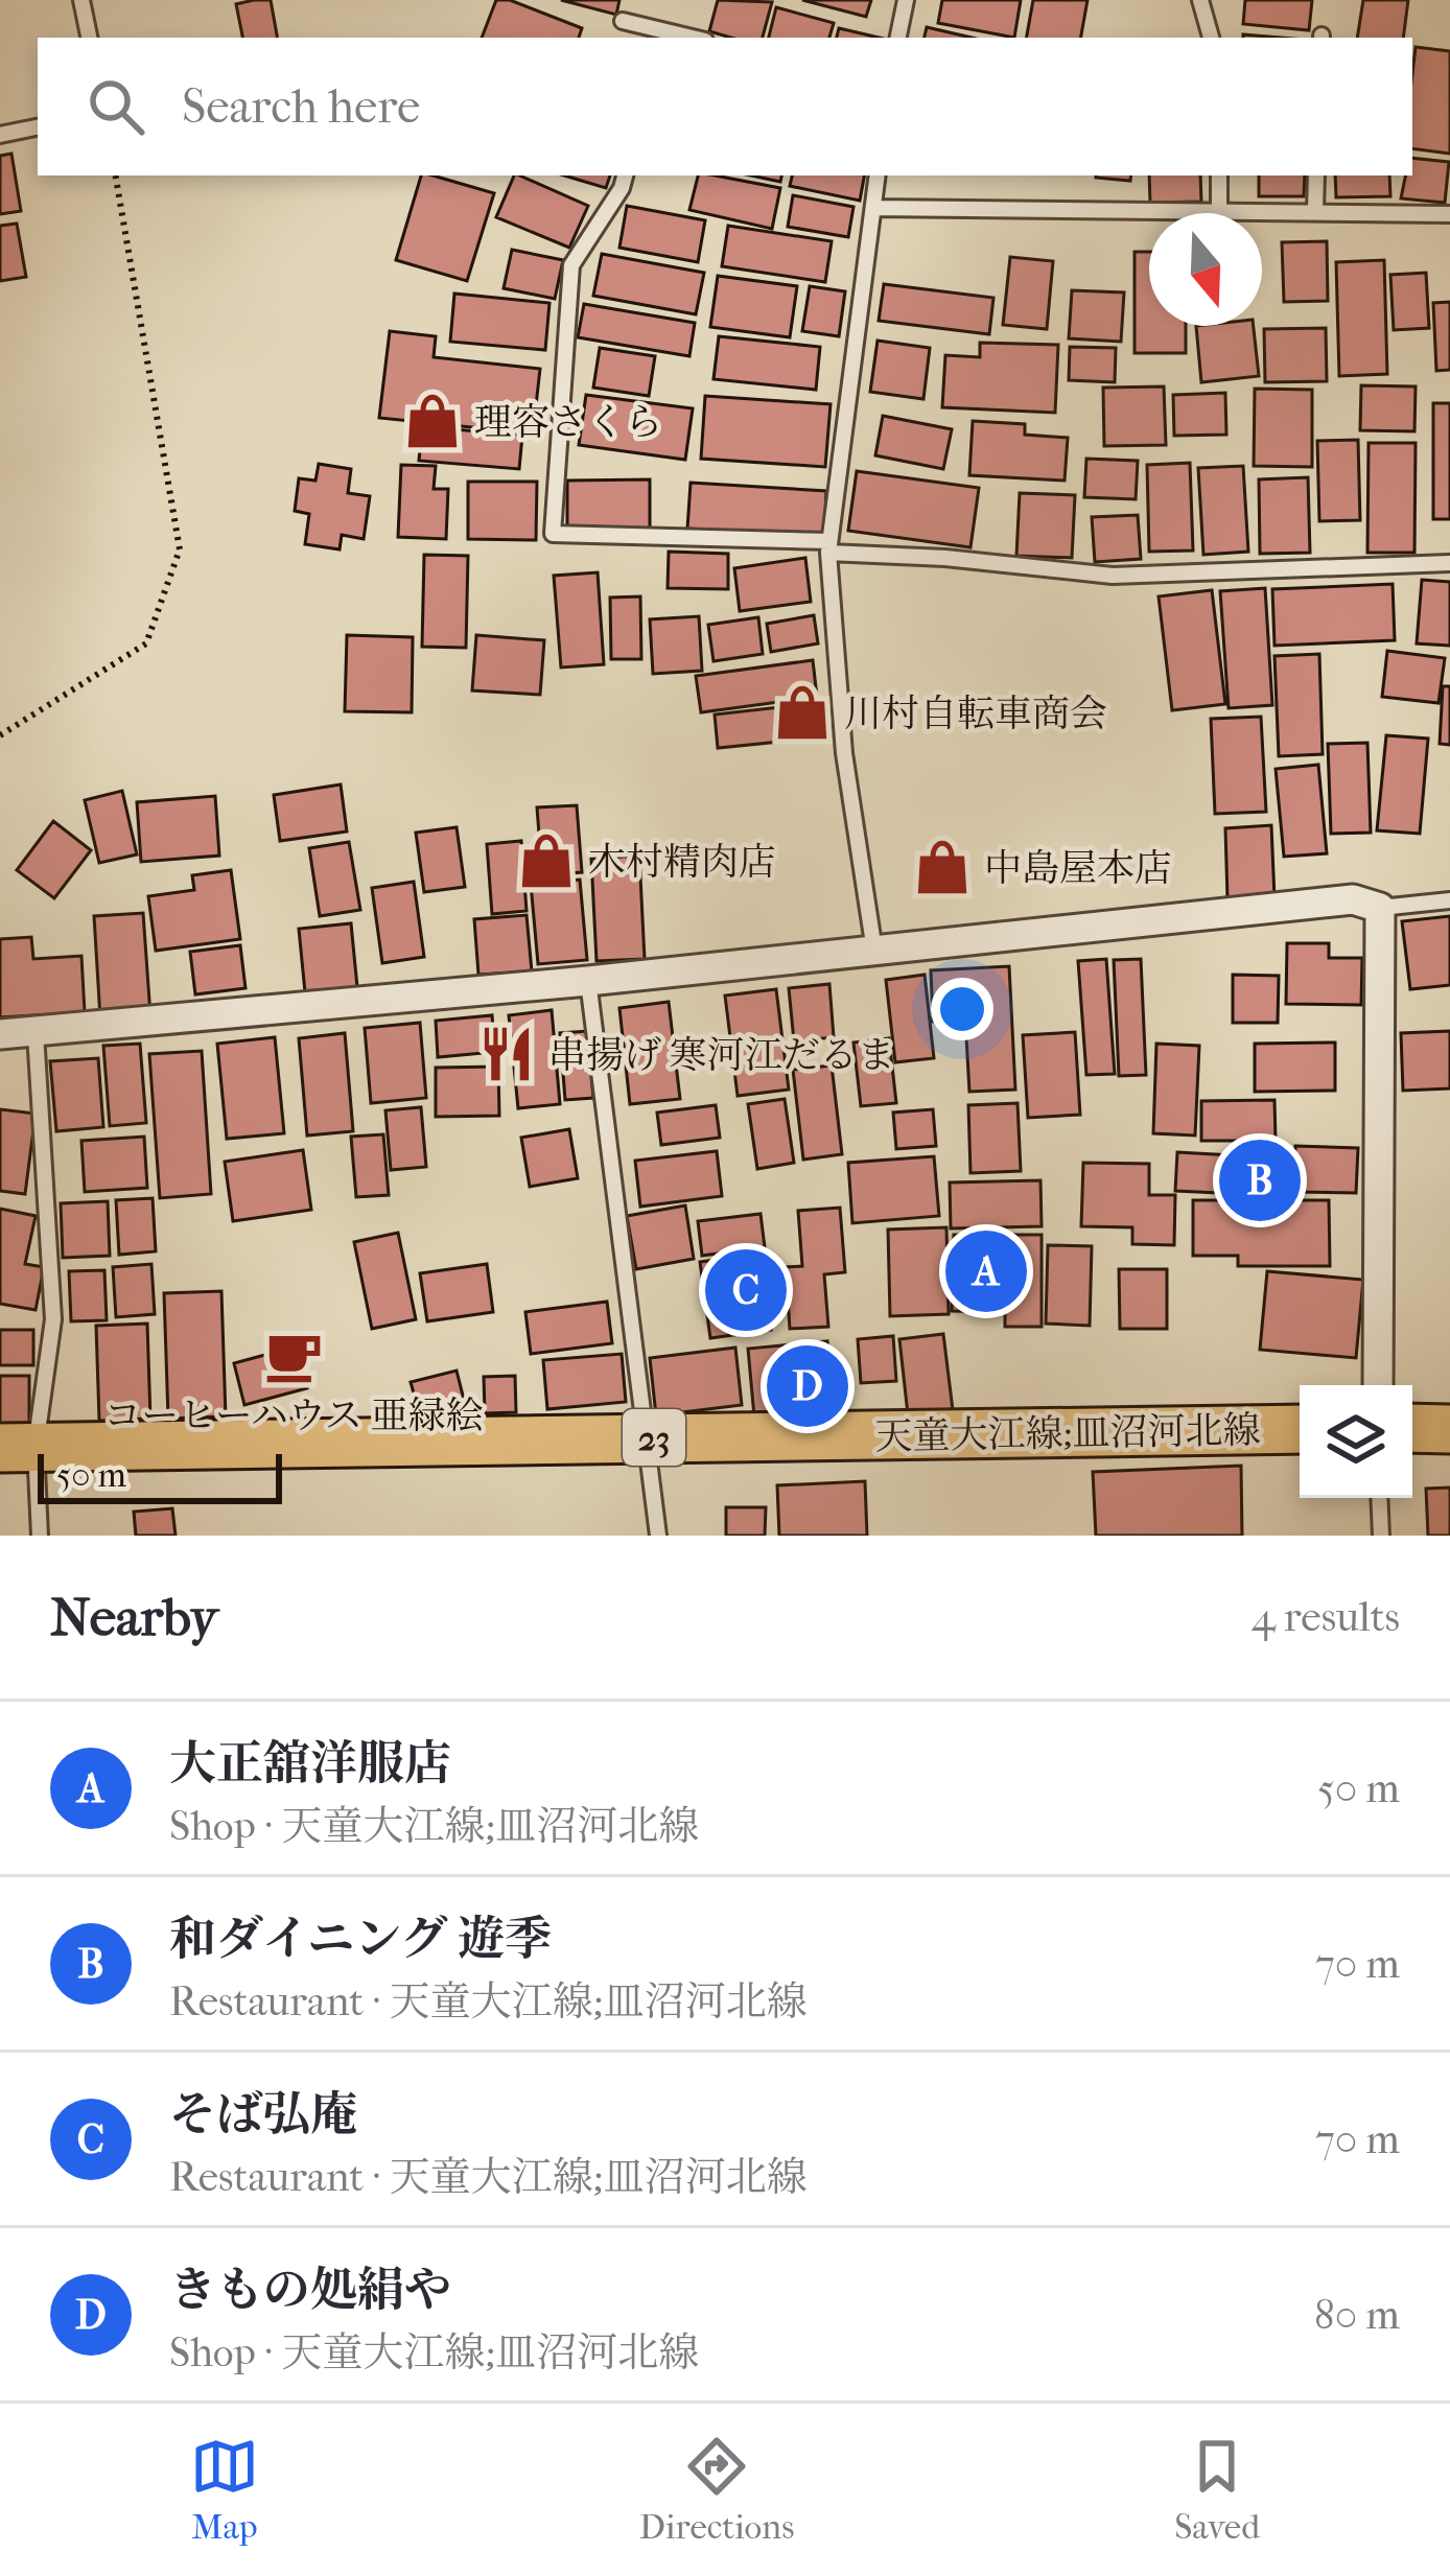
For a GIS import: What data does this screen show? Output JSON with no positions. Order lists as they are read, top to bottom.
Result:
{
  "streets": {
    "main road": ["天童大江線;皿沼河北線", "23"]
  },
  "places": {
    "shop": [
      "理容さくら",
      "川村自転車商会",
      "木村精肉店",
      "中島屋本店"
    ],
    "restaurant": ["串揚げ 寒河江だるま"],
    "cafe": ["コーヒーハウス 亜緑絵"]
  },
  "scale_bar": "50 m",
  "north": "bottom",
  "page": {
    "search": "Search here",
    "pins": [
      "B",
      "A",
      "C",
      "D"
    ],
    "scale": "50 m",
    "heading": ["Nearby", "4 results"],
    "list": [
      {
        "mark": "A",
        "name": "大正舘洋服店",
        "note": "Shop · 天童大江線;皿沼河北線",
        "value": "50 m"
      },
      {
        "mark": "B",
        "name": "和ダイニング 遊季",
        "note": "Restaurant · 天童大江線;皿沼河北線",
        "value": "70 m"
      },
      {
        "mark": "C",
        "name": "そば弘庵",
        "note": "Restaurant · 天童大江線;皿沼河北線",
        "value": "70 m"
      },
      {
        "mark": "D",
        "name": "きもの処絹や",
        "note": "Shop · 天童大江線;皿沼河北線",
        "value": "80 m"
      }
    ],
    "nav": ["Map", "Directions", "Saved"]
  }
}
